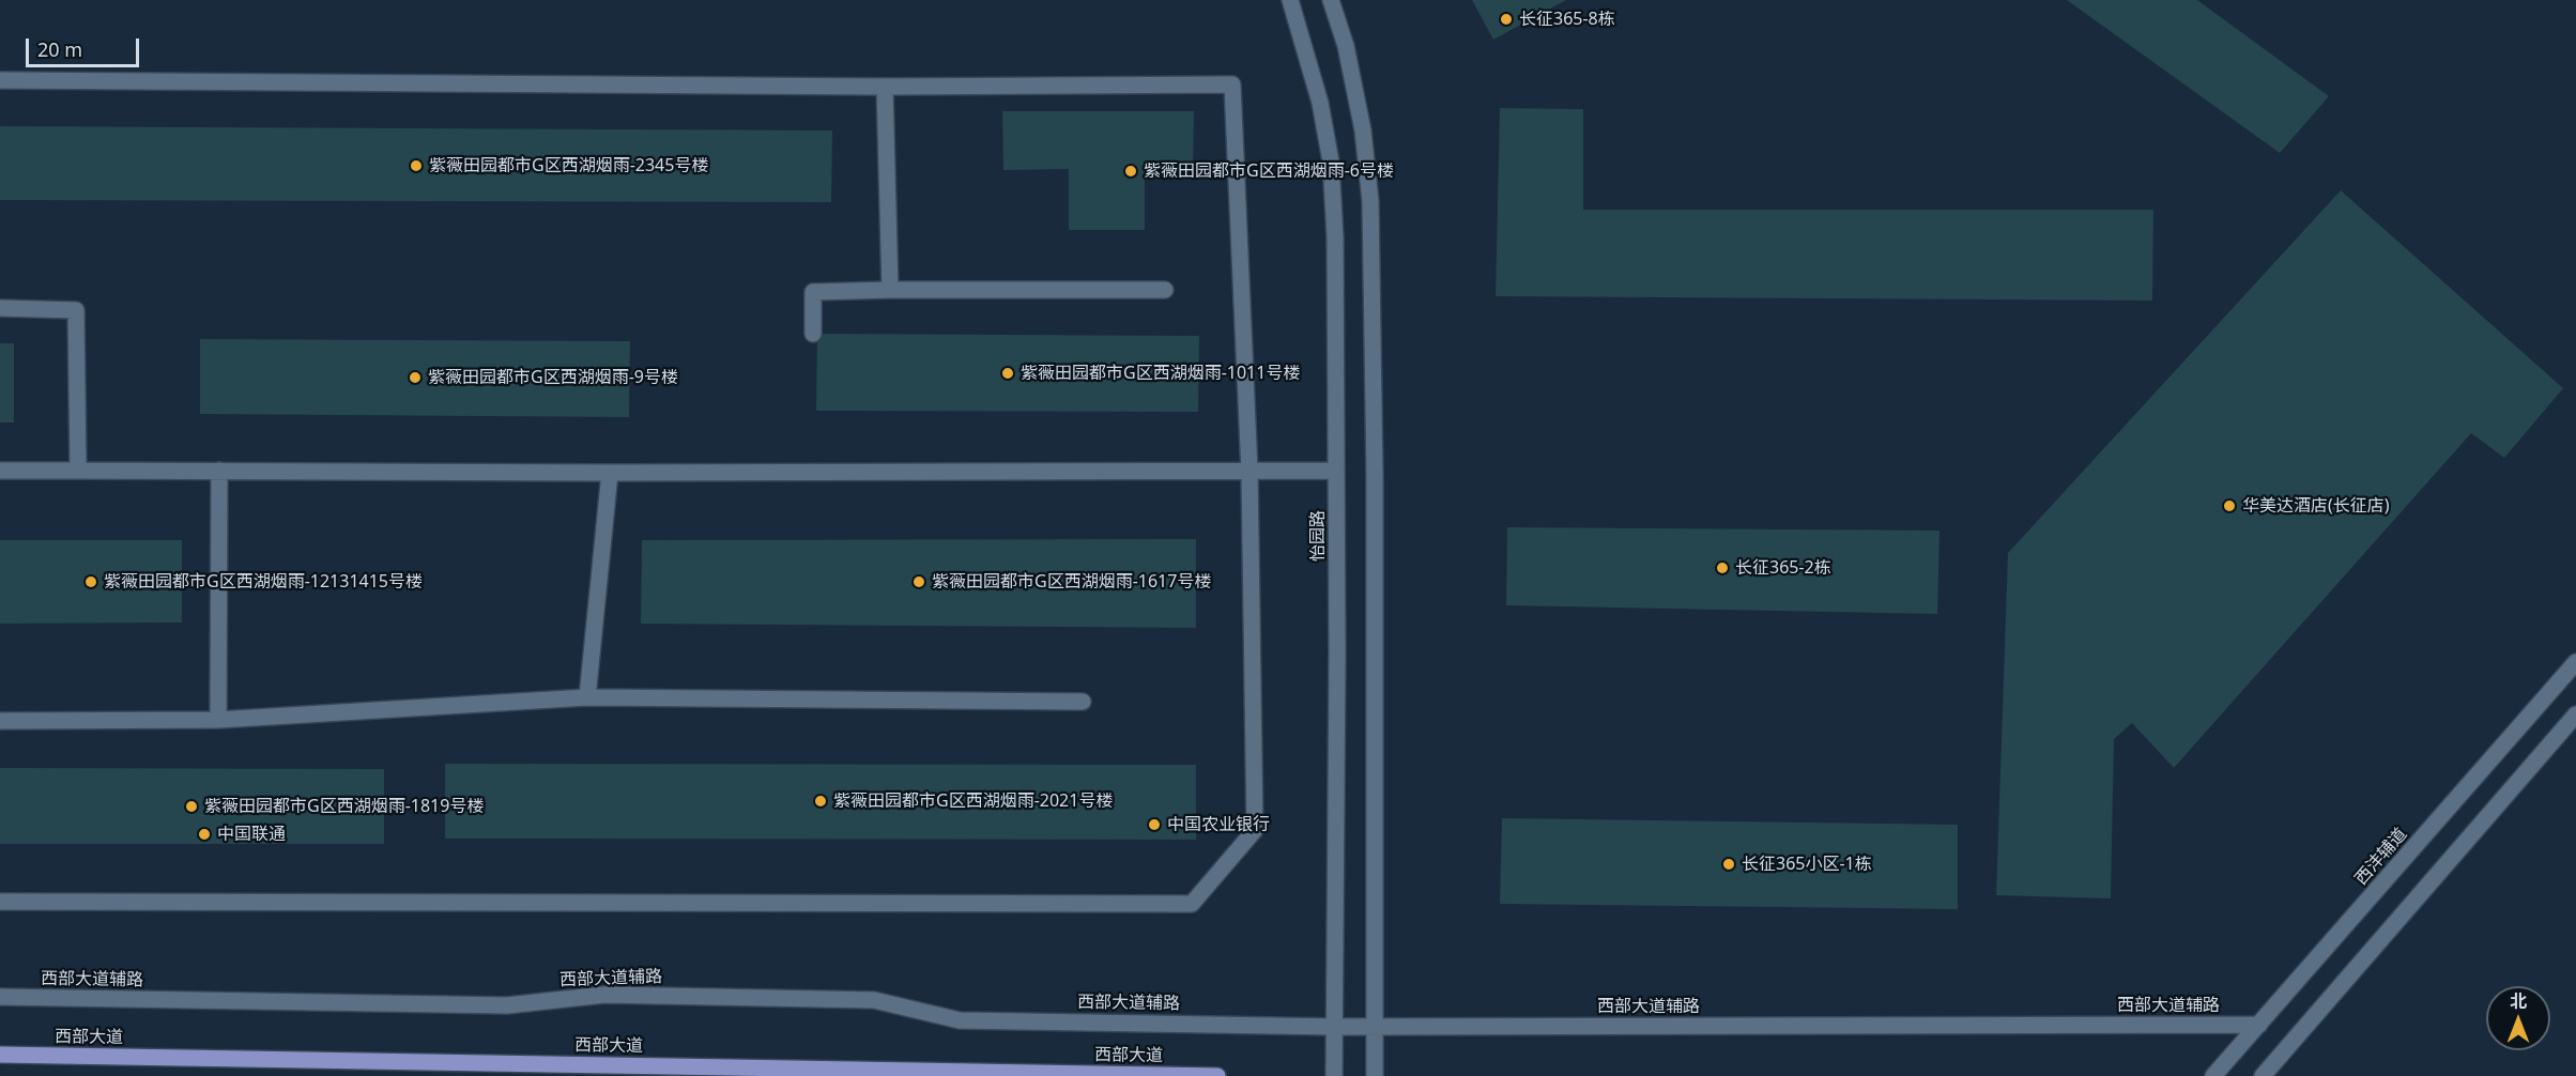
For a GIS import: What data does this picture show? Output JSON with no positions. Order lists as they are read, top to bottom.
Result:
{
  "streets": {
    "main road": ["西部大道"],
    "street": ["怡园路", "西沣辅道", "西部大道辅路"]
  },
  "crossings": [
    ["怡园路", "西部大道辅路"],
    ["西沣辅道", "西部大道辅路"]
  ],
  "places": [
    "长征365-8栋",
    "紫薇田园都市G区西湖烟雨-2345号楼",
    "紫薇田园都市G区西湖烟雨-6号楼",
    "紫薇田园都市G区西湖烟雨-1011号楼",
    "紫薇田园都市G区西湖烟雨-9号楼",
    "华美达酒店(长征店)",
    "长征365-2栋",
    "紫薇田园都市G区西湖烟雨-12131415号楼",
    "紫薇田园都市G区西湖烟雨-1617号楼",
    "紫薇田园都市G区西湖烟雨-2021号楼",
    "紫薇田园都市G区西湖烟雨-1819号楼",
    "中国农业银行",
    "中国联通",
    "长征365小区-1栋"
  ],
  "scale_bar": "20 m",
  "north": "top"
}
